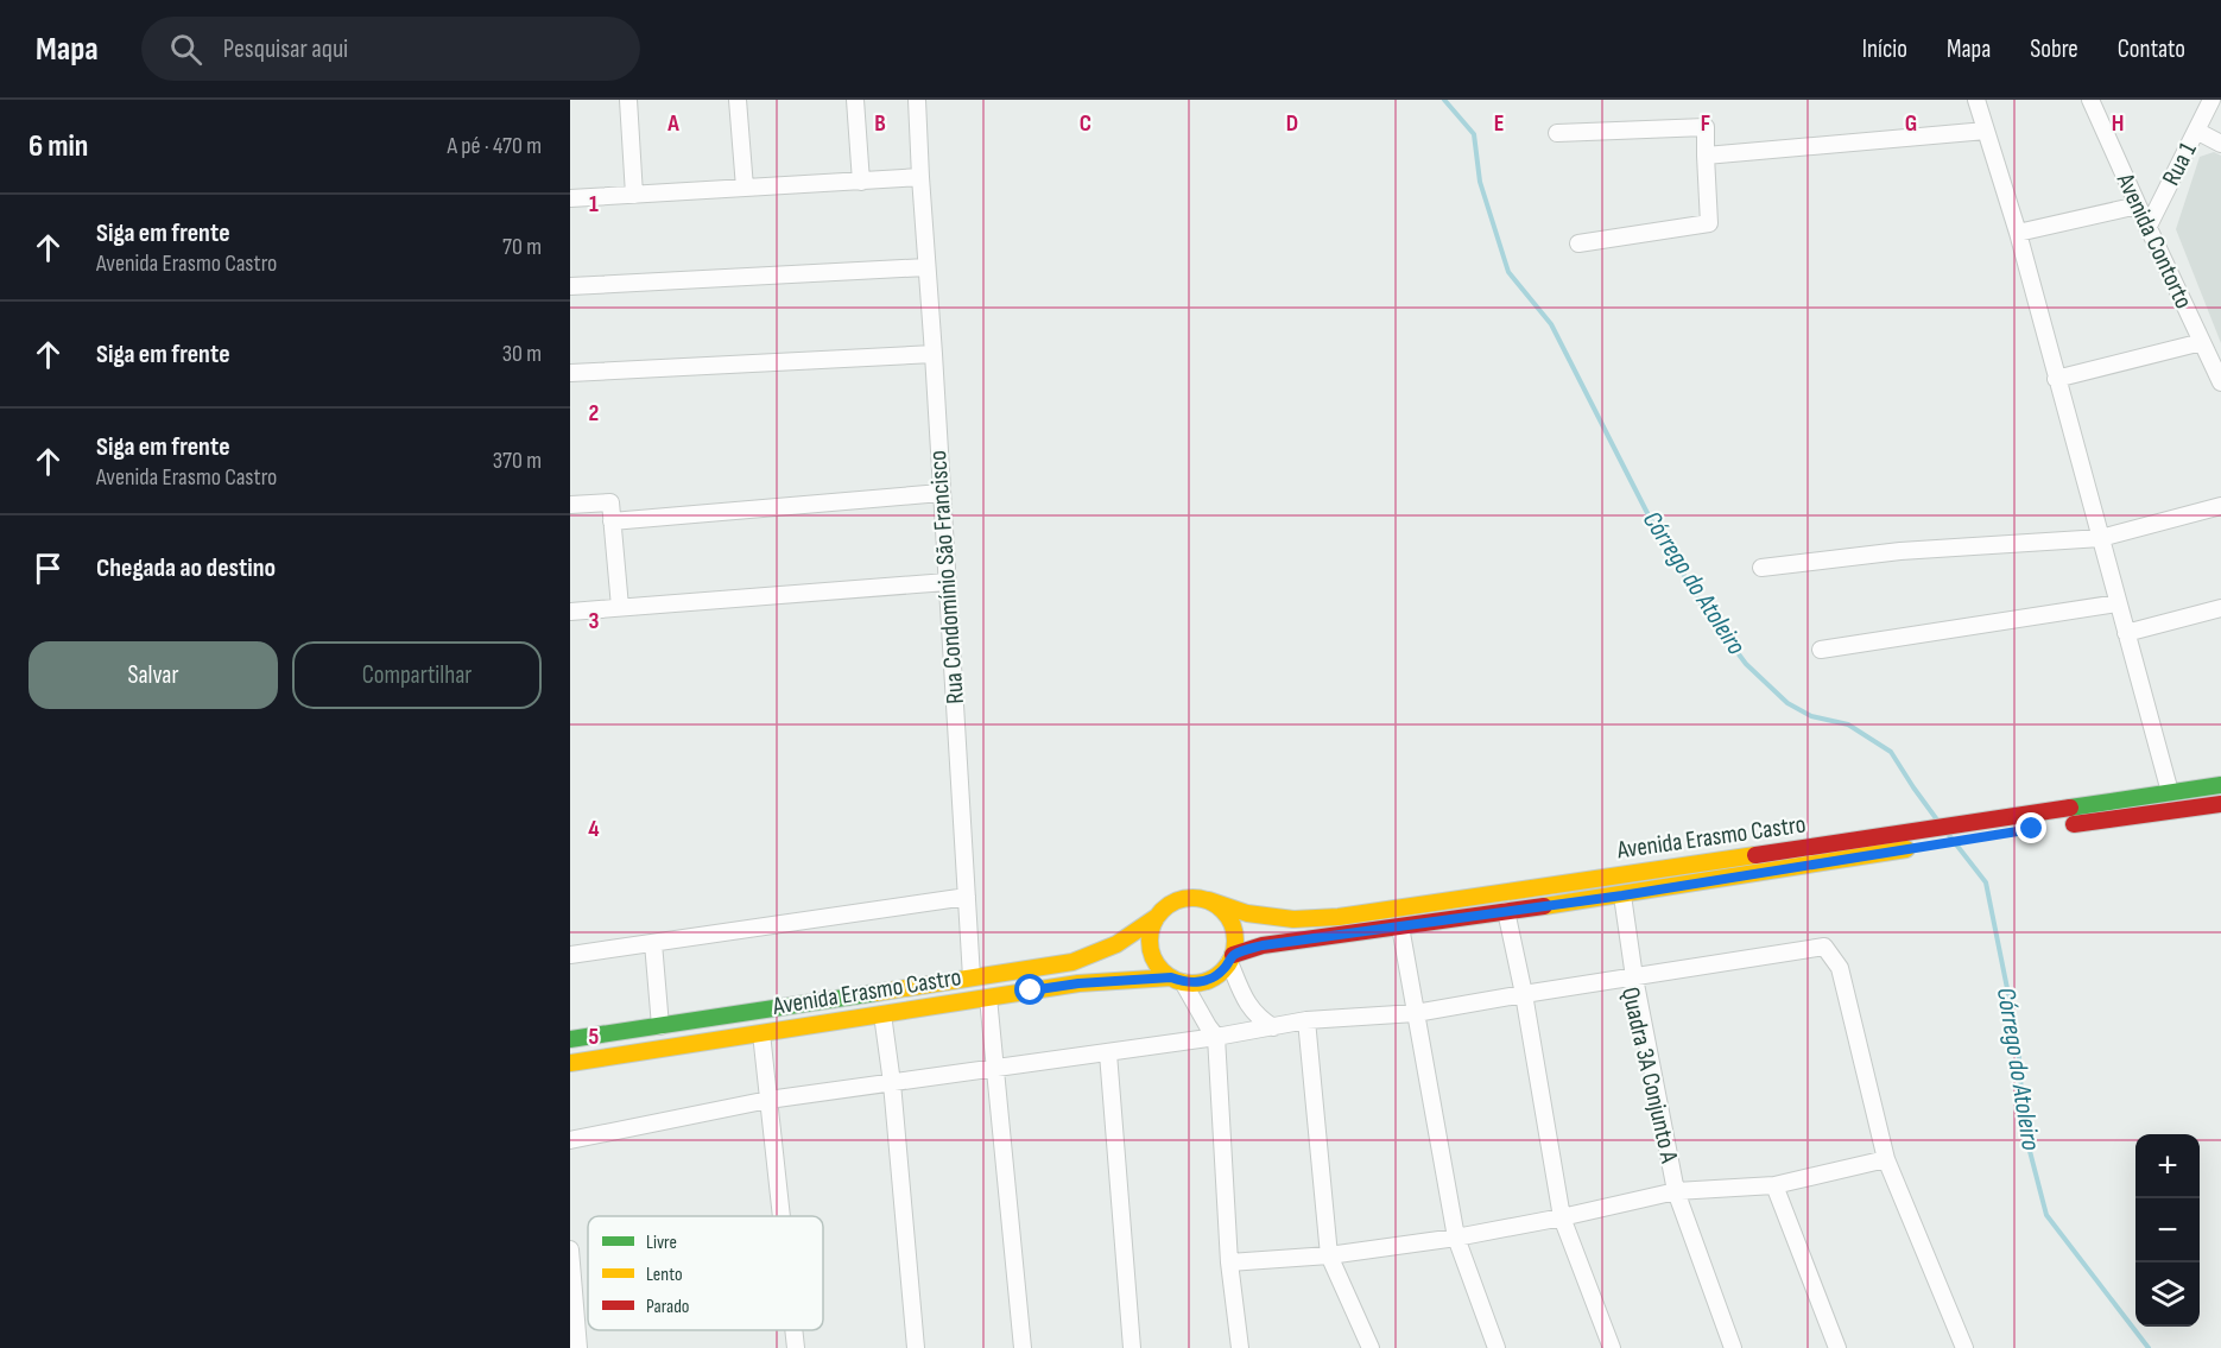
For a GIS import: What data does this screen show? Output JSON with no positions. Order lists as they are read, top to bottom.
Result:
{
  "streets": {
    "main road": ["Avenida Erasmo Castro"],
    "street": [
      "Rua 1",
      "Avenida Contorto",
      "Rua Condomínio São Francisco",
      "Quadra 3A Conjunto A"
    ]
  },
  "crossings": [
    ["Rua 1", "Avenida Contorto"],
    ["Rua Condomínio São Francisco", "Avenida Erasmo Castro"]
  ],
  "water": ["Córrego do Atoleiro"],
  "legend": ["Livre", "Lento", "Parado"],
  "page": {
    "header": "Mapa",
    "search": "Pesquisar aqui",
    "nav": [
      "Início",
      "Mapa",
      "Sobre",
      "Contato"
    ],
    "heading": ["6 min", "A pé · 470 m"],
    "list": [
      ["Siga em frente", "Avenida Erasmo Castro", "70 m"],
      ["Siga em frente", "30 m"],
      ["Siga em frente", "Avenida Erasmo Castro", "370 m"],
      "Chegada ao destino"
    ],
    "buttons": ["Salvar", "Compartilhar"],
    "map_buttons": ["+", "−"]
  },
  "grid": {
    "columns": [
      "A",
      "B",
      "C",
      "D",
      "E",
      "F",
      "G",
      "H"
    ],
    "rows": [
      "1",
      "2",
      "3",
      "4",
      "5"
    ]
  }
}
